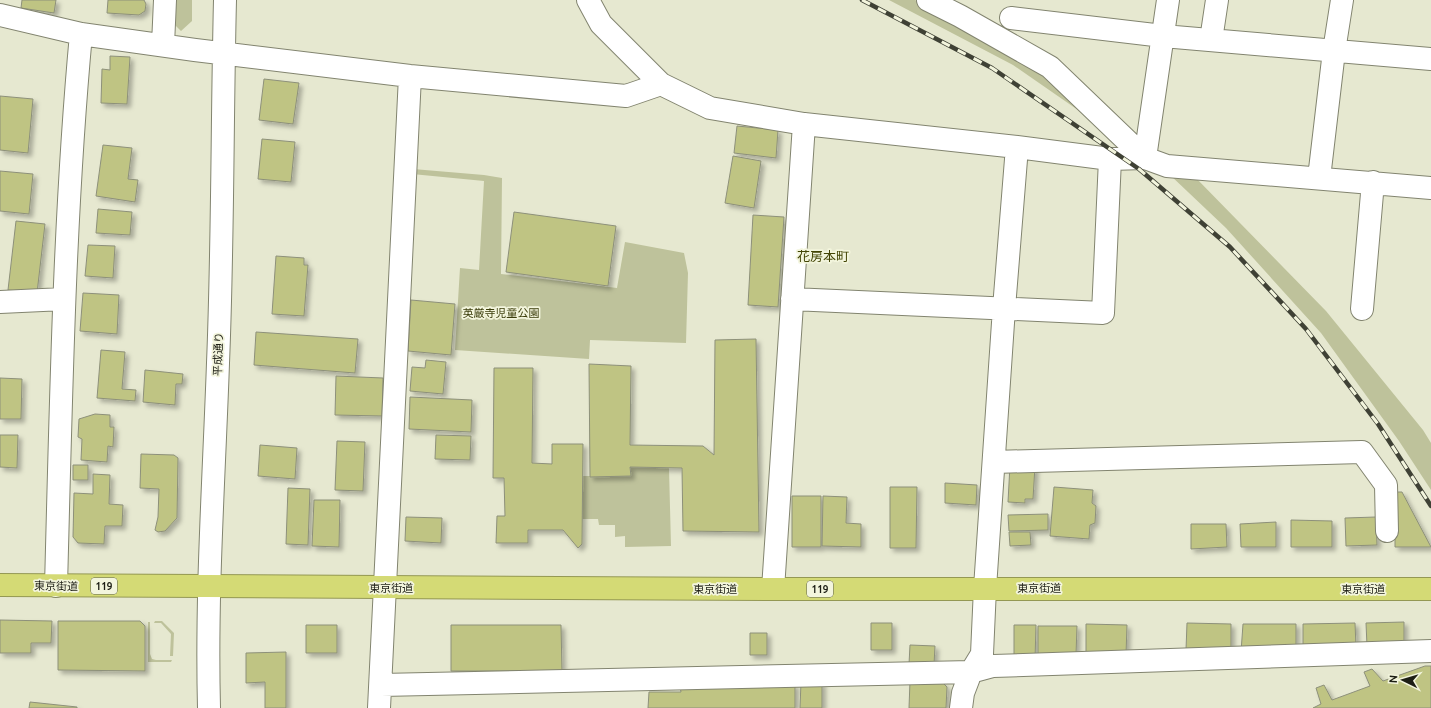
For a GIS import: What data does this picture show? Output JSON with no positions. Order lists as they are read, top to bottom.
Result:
{
  "streets": {
    "highway": ["東京街道", "119"],
    "street": ["平成通り"]
  },
  "crossings": [
    ["平成通り", "東京街道"]
  ],
  "districts": ["花房本町"],
  "parks": ["英厳寺児童公園"],
  "north": "left"
}
